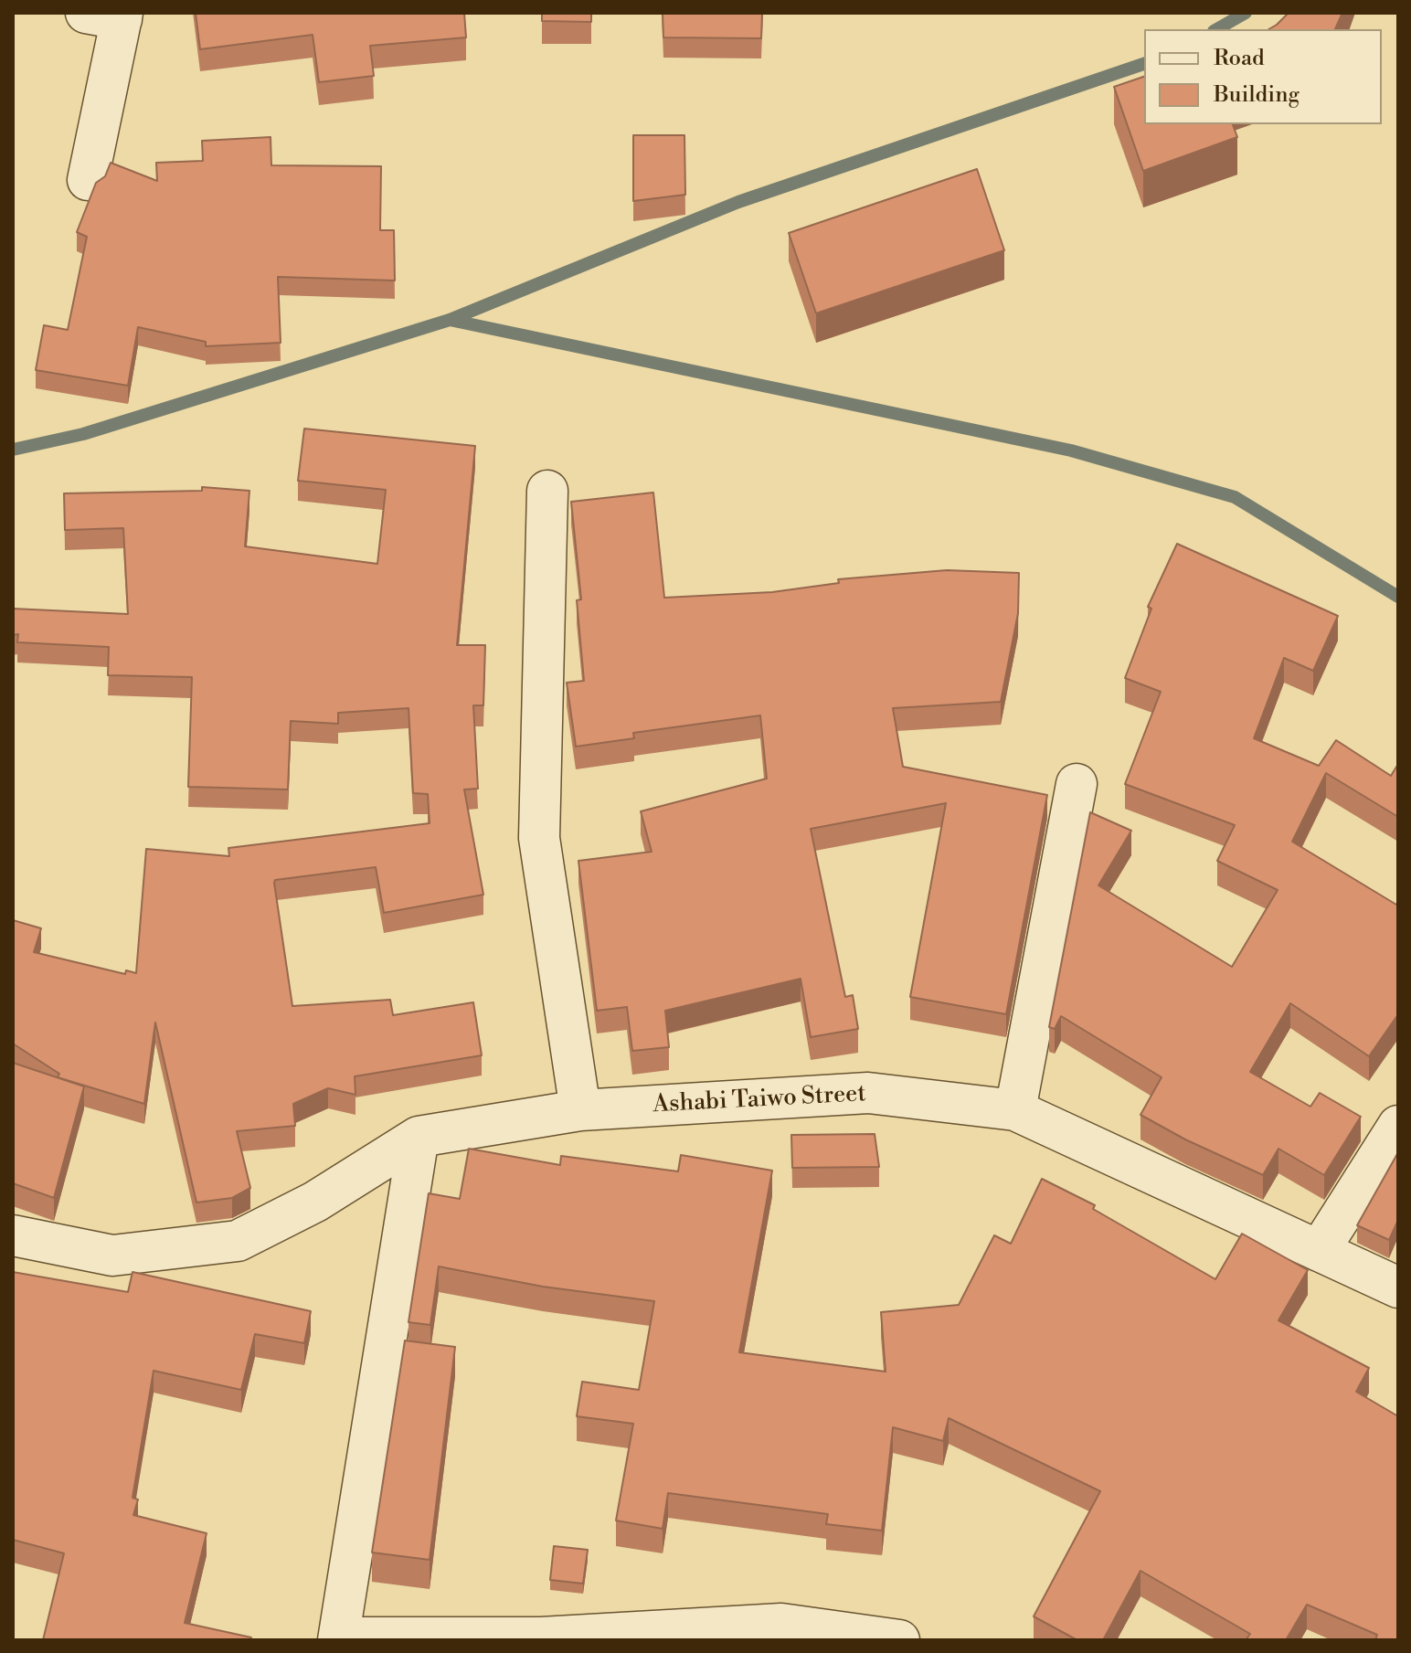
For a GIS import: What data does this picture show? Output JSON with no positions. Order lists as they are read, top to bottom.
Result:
{
  "streets": {
    "street": ["Ashabi Taiwo Street"]
  },
  "legend": ["Road", "Building"]
}
